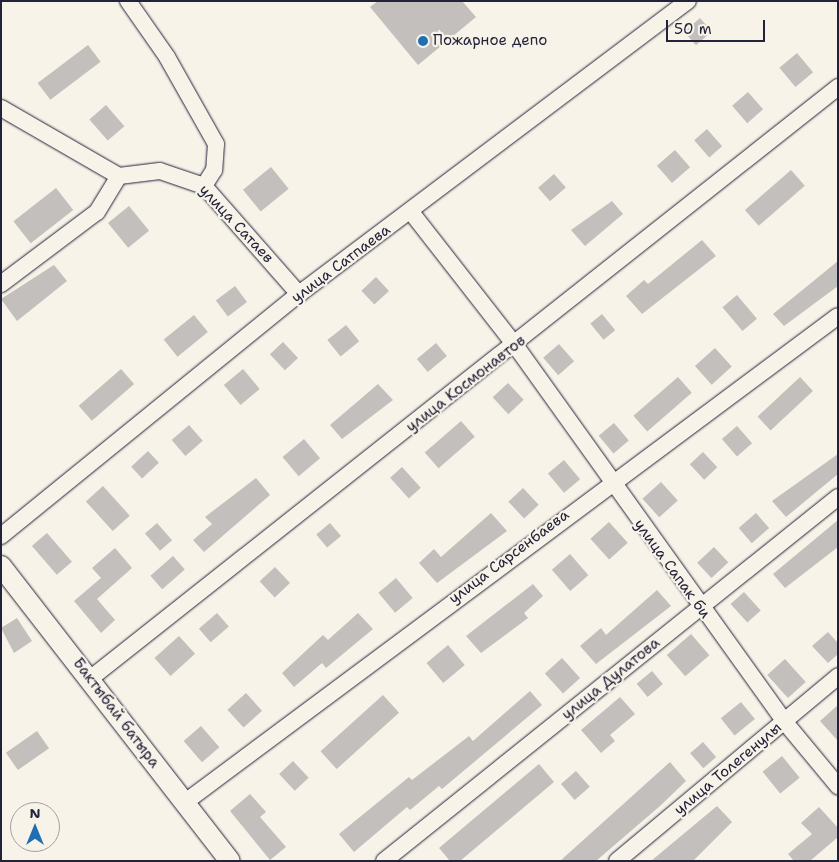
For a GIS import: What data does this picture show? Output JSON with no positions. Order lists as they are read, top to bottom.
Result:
{
  "streets": {
    "street": [
      "улица Сатаев",
      "улица Сатпаева",
      "улица Космонавтов",
      "улица Сарсенбаева",
      "улица Сапак би",
      "улица Дулатова",
      "Бактыбай батыра",
      "улица Толегенулы"
    ]
  },
  "crossings": [
    ["улица Сатаев", "улица Сатпаева"],
    ["улица Сатпаева", "улица Сапак би"],
    ["улица Космонавтов", "улица Сапак би"],
    ["улица Космонавтов", "Бактыбай батыра"],
    ["улица Сарсенбаева", "улица Сапак би"],
    ["улица Сарсенбаева", "Бактыбай батыра"],
    ["улица Сапак би", "улица Дулатова"],
    ["улица Сапак би", "улица Толегенулы"]
  ],
  "places": ["Пожарное депо"],
  "scale_bar": "50 m",
  "north": "top"
}
